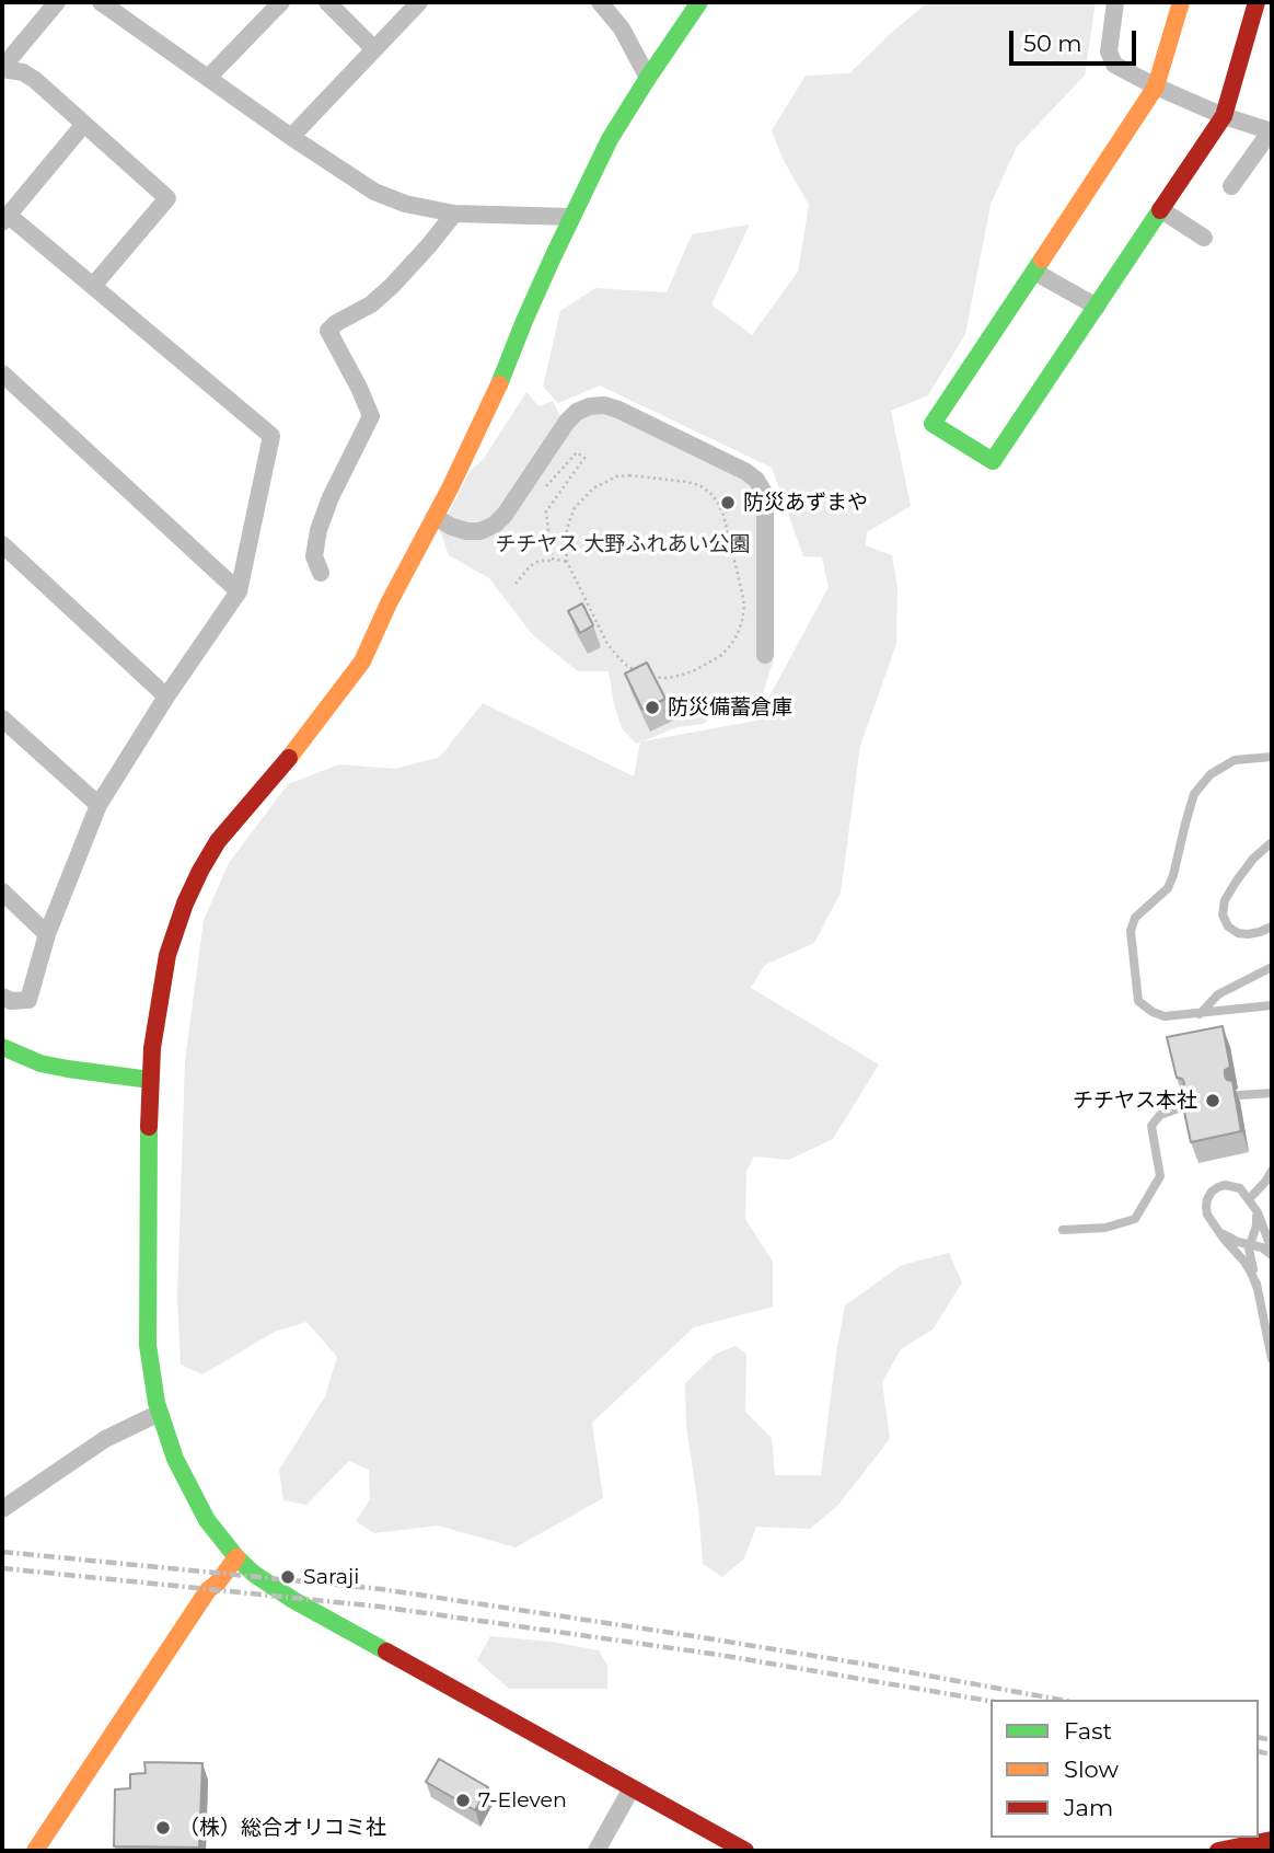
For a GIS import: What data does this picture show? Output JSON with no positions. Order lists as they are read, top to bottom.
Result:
{
  "parks": ["チチヤス 大野ふれあい公園"],
  "places": [
    "防災あずまや",
    "防災備蓄倉庫",
    "チチヤス本社",
    "Saraji",
    "7-Eleven",
    "（株）総合オリコミ社"
  ],
  "legend": ["Fast", "Slow", "Jam"],
  "scale_bar": "50 m"
}
